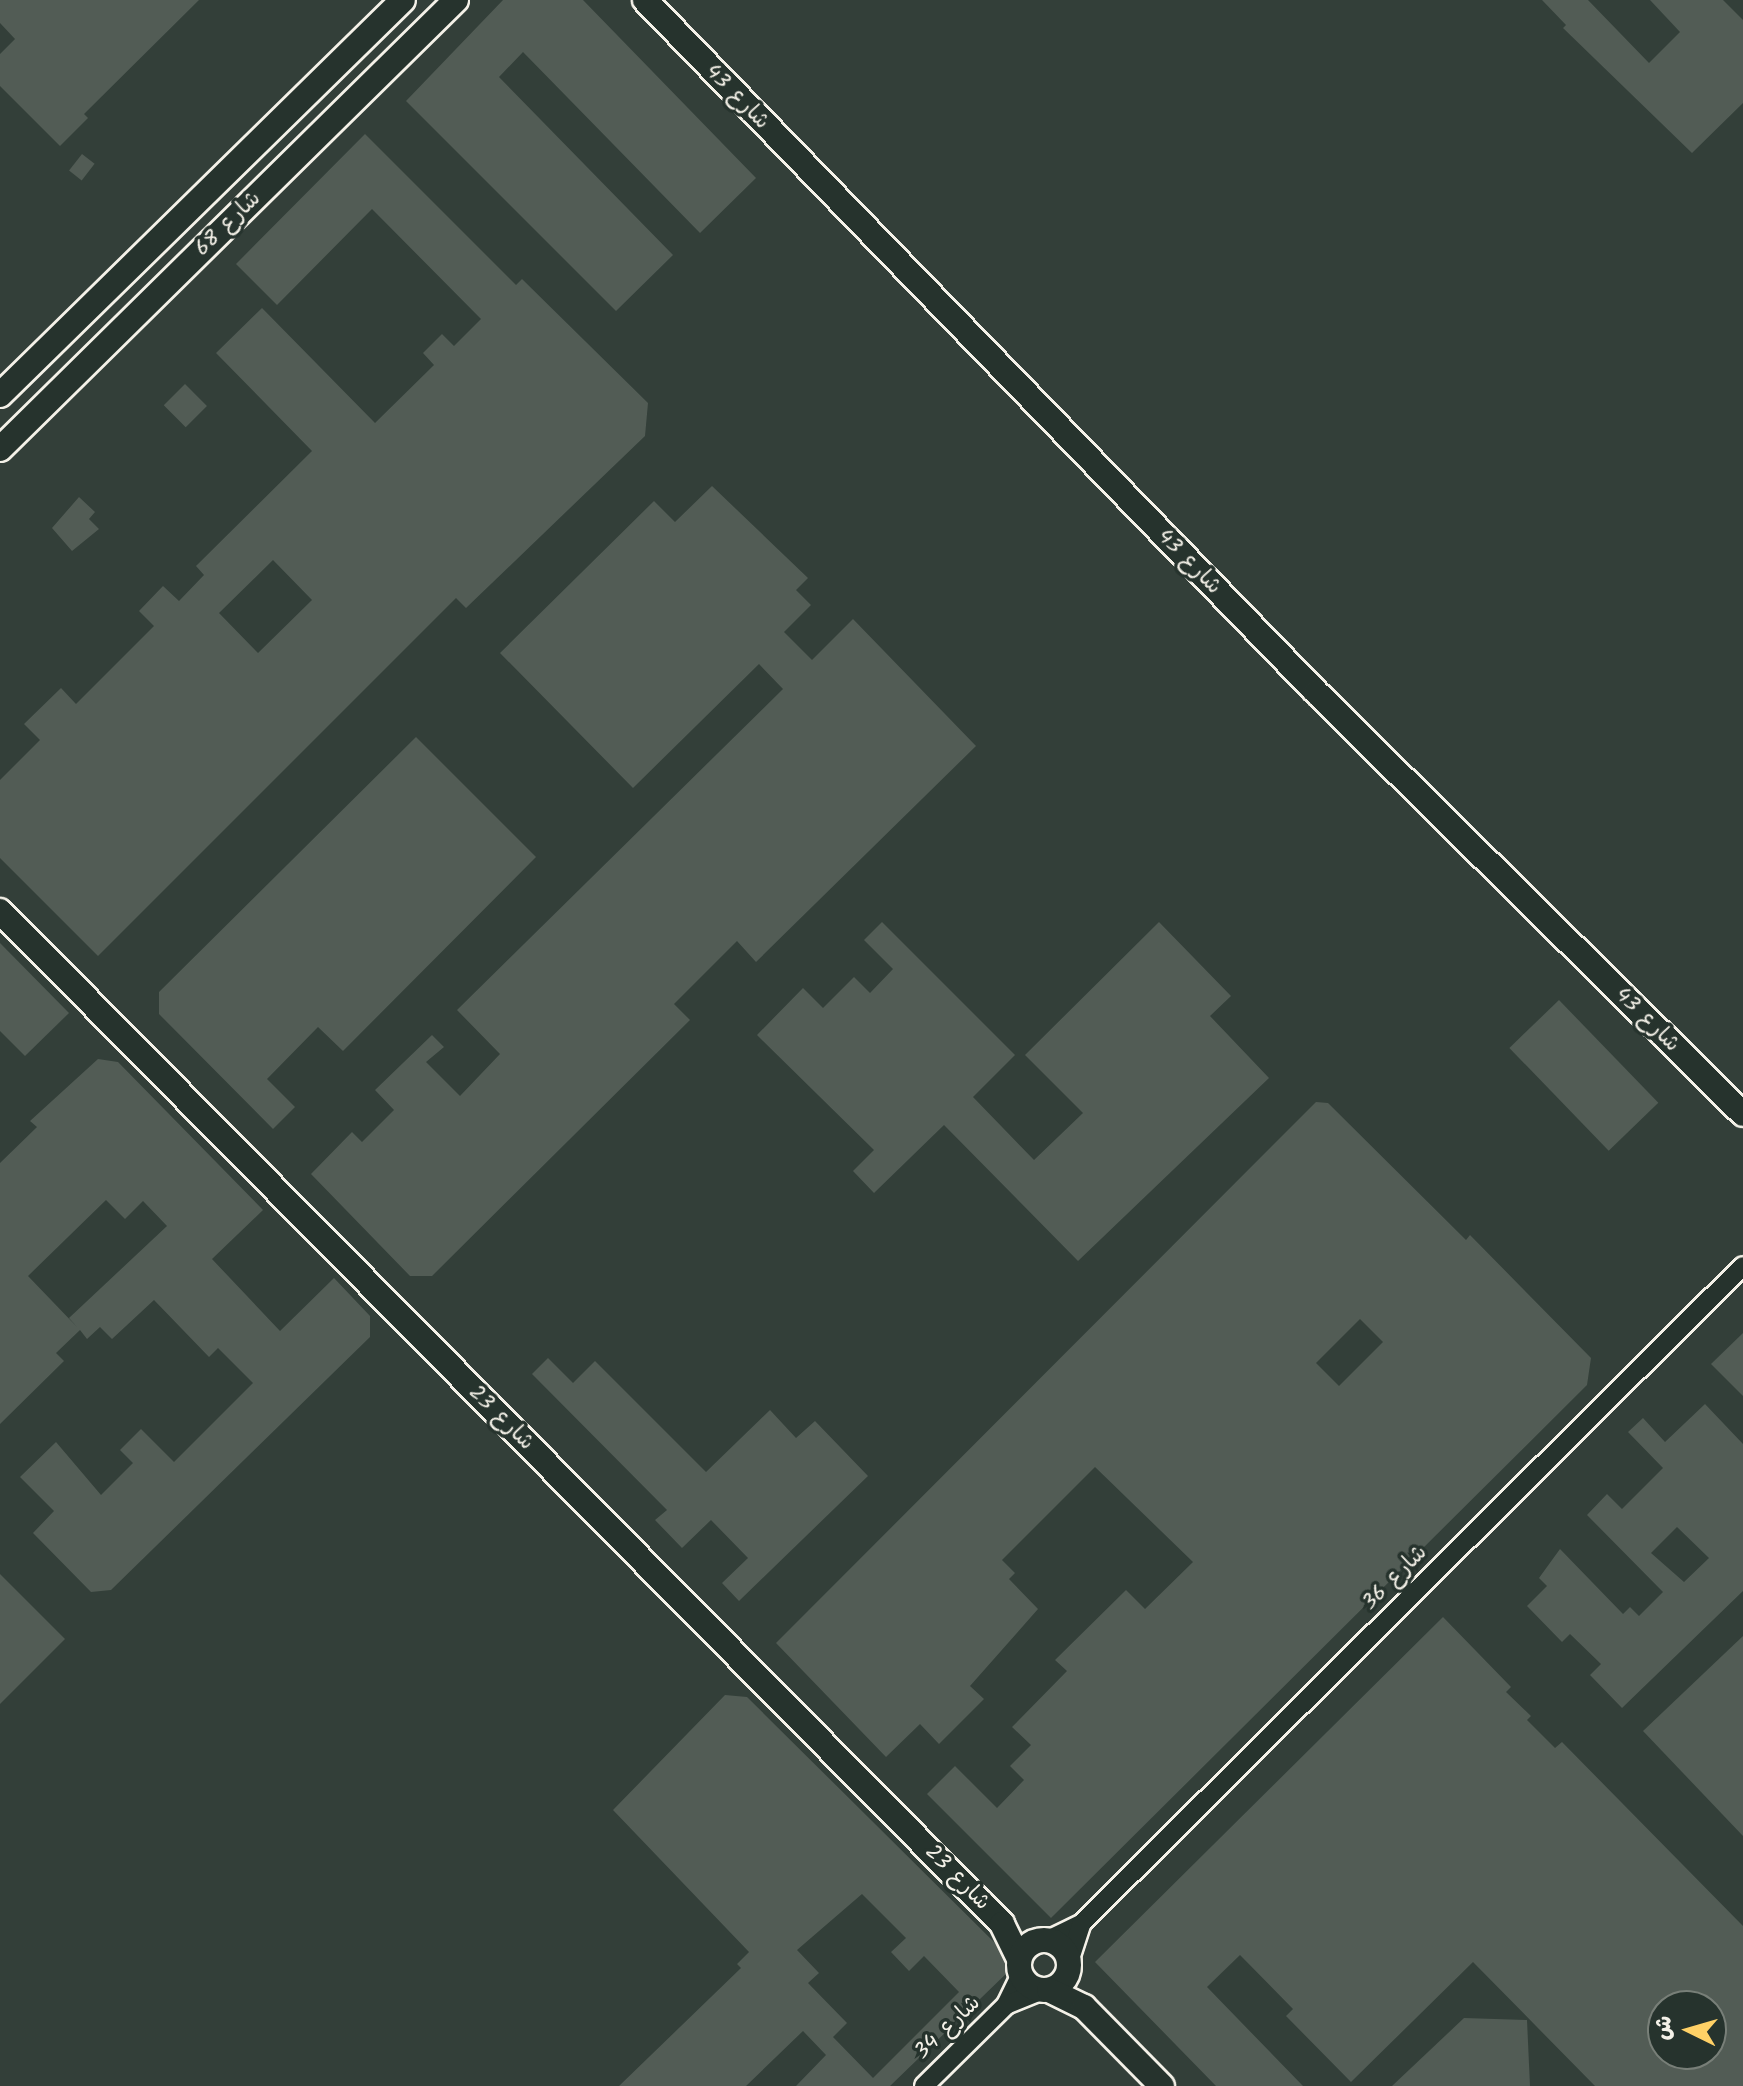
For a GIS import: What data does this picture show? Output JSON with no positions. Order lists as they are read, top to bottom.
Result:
{
  "streets": {
    "street": [
      "شارع 43",
      "شارع 68",
      "شارع 23",
      "شارع 36",
      "شارع 34"
    ]
  },
  "crossings": [
    ["شارع 23", "شارع 36"],
    ["شارع 23", "شارع 34"],
    ["شارع 36", "شارع 34"]
  ],
  "north": "left"
}
